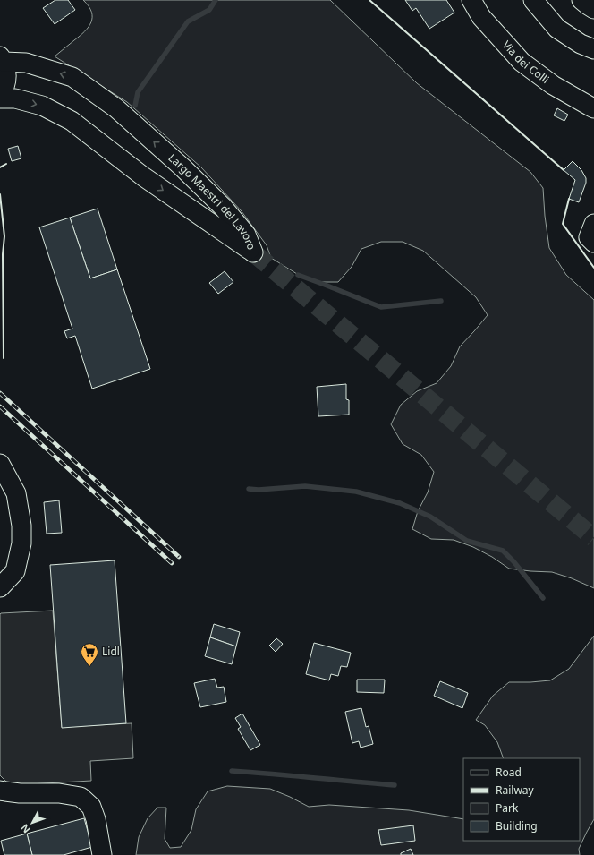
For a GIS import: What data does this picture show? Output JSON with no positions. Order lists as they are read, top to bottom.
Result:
{
  "streets": {
    "street": ["Via dei Colli", "Largo Maestri del Lavoro"]
  },
  "places": {
    "supermarket": ["Lidl"]
  },
  "legend": [
    "Road",
    "Railway",
    "Park",
    "Building"
  ],
  "north": "bottom left"
}
